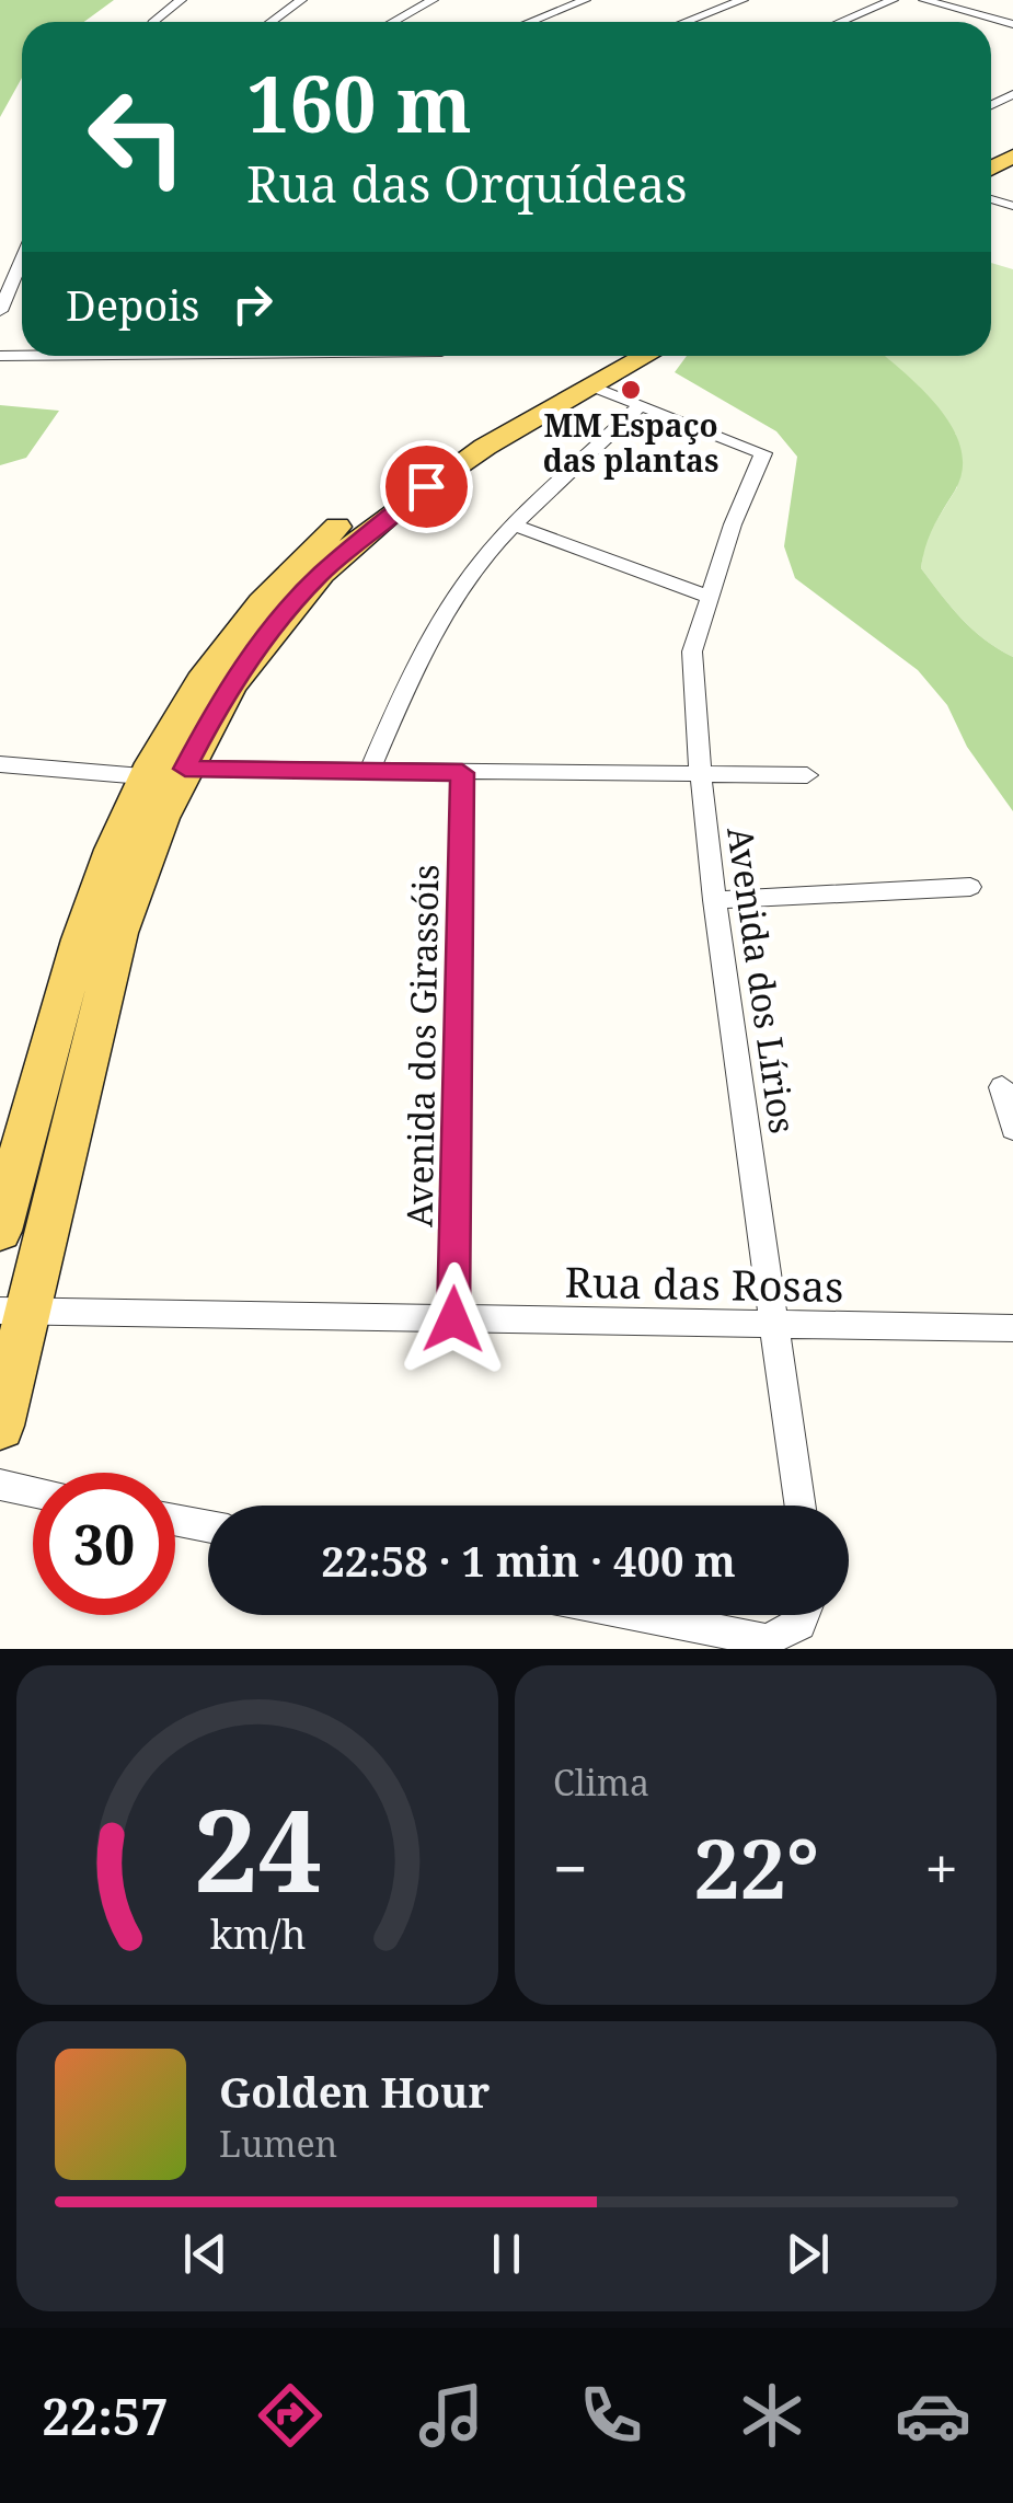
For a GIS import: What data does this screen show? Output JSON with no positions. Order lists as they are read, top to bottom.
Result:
{
  "streets": {
    "street": ["Avenida dos Lírios", "Avenida dos Girassóis", "Rua das Rosas"]
  },
  "crossings": [
    ["Avenida dos Lírios", "Rua das Rosas"],
    ["Avenida dos Girassóis", "Rua das Rosas"]
  ],
  "places": ["MM Espaço das plantas"],
  "page": {
    "turn": ["160 m", "Rua das Orquídeas"],
    "then": "Depois",
    "limit": "30",
    "trip": "22:58 · 1 min · 400 m",
    "tile": "Clima",
    "heat": ["−", "22°", "+"],
    "song": ["Golden Hour", "Lumen"],
    "tabs": "22:57",
    "gauge": ["24", "km/h"]
  }
}
